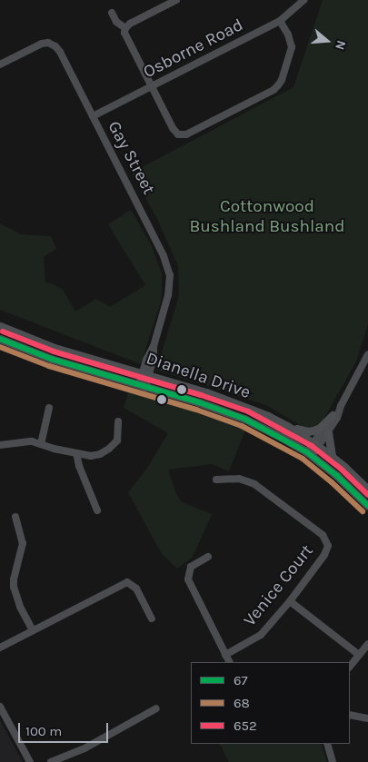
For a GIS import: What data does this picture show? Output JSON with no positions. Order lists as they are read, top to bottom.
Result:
{
  "streets": {
    "main road": ["Dianella Drive"],
    "street": ["Osborne Road", "Gay Street", "Venice Court"]
  },
  "crossings": [
    ["Osborne Road", "Gay Street"],
    ["Gay Street", "Dianella Drive"]
  ],
  "parks": ["Cottonwood Bushland Bushland"],
  "lines": ["transit line 652", "transit line 67", "transit line 68"],
  "legend": ["67", "68", "652"],
  "scale_bar": "100 m",
  "north": "right"
}
